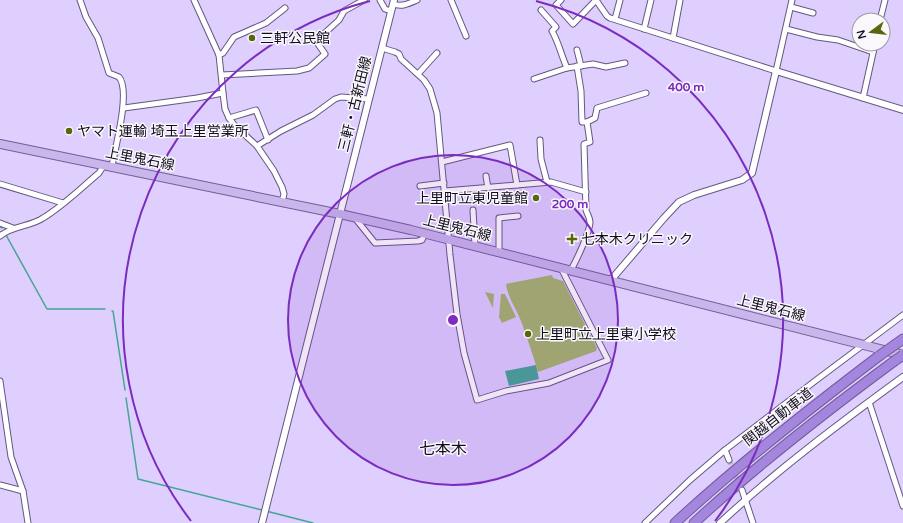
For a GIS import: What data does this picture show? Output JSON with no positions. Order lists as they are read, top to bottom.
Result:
{
  "streets": {
    "highway": ["関越自動車道"],
    "main road": ["上里鬼石線"],
    "street": ["三軒・古新田線"]
  },
  "crossings": [
    ["三軒・古新田線", "上里鬼石線"],
    ["上里鬼石線", "関越自動車道"]
  ],
  "districts": ["七本木"],
  "places": {
    "other": [
      "三軒公民館",
      "ヤマト運輸 埼玉上里営業所",
      "上里町立東児童館",
      "上里町立上里東小学校"
    ],
    "health": ["七本木クリニック"]
  },
  "north": "left",
  "rings": ["400 m", "200 m"]
}
